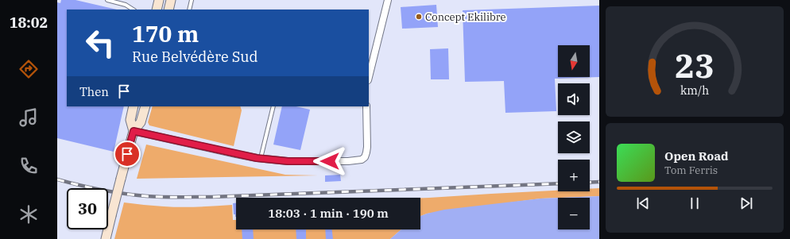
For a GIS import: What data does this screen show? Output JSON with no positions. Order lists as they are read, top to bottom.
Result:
{
  "places": ["Concept Ekilibre"],
  "north": "bottom",
  "page": {
    "tabs": "18:02",
    "turn": ["170 m", "Rue Belvédère Sud"],
    "map_buttons": ["+", "−"],
    "then": "Then",
    "song": ["Open Road", "Tom Ferris"],
    "limit": "30",
    "trip": "18:03 · 1 min · 190 m",
    "gauge": ["23", "km/h"]
  }
}
